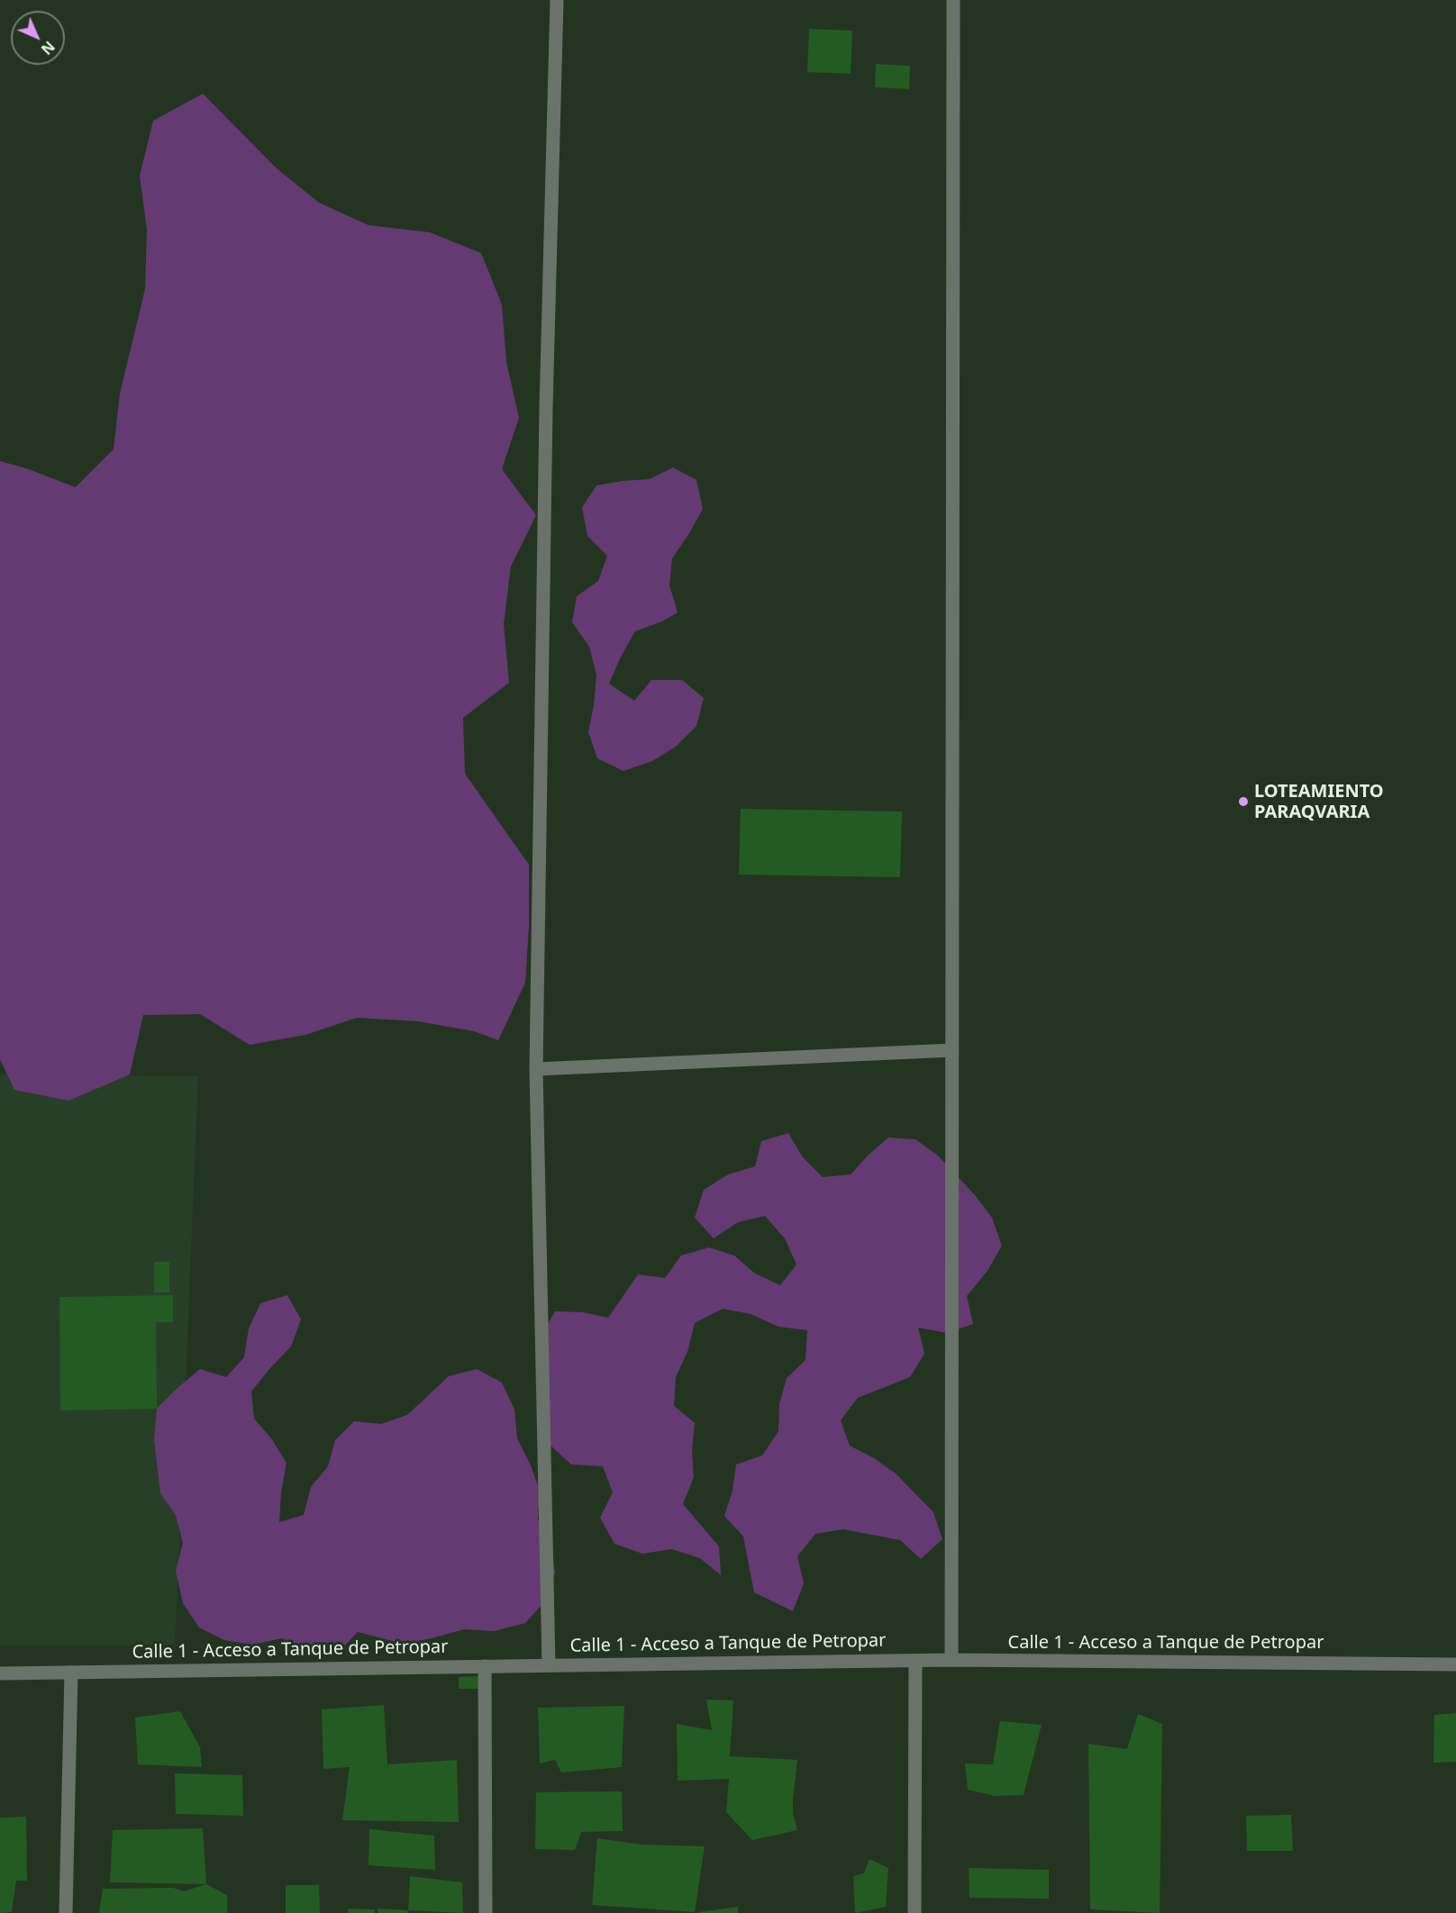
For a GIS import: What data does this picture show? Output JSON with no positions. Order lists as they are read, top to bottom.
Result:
{
  "streets": {
    "street": ["Calle 1 - Acceso a Tanque de Petropar"]
  },
  "places": ["LOTEAMIENTO PARAQVARIA"],
  "north": "bottom right"
}
